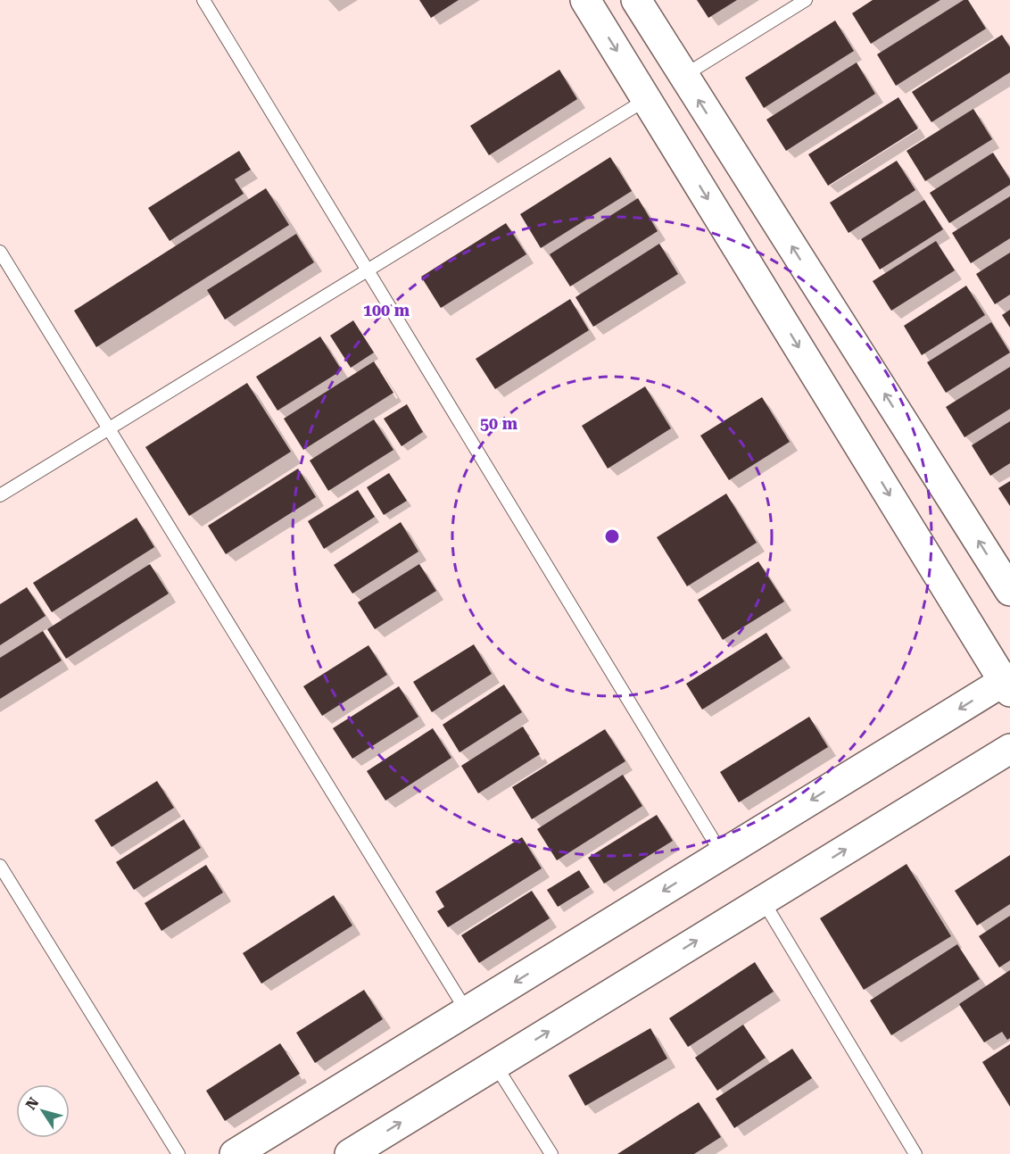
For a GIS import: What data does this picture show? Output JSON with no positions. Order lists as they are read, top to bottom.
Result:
{
  "north": "top left",
  "rings": ["100 m", "50 m"]
}
